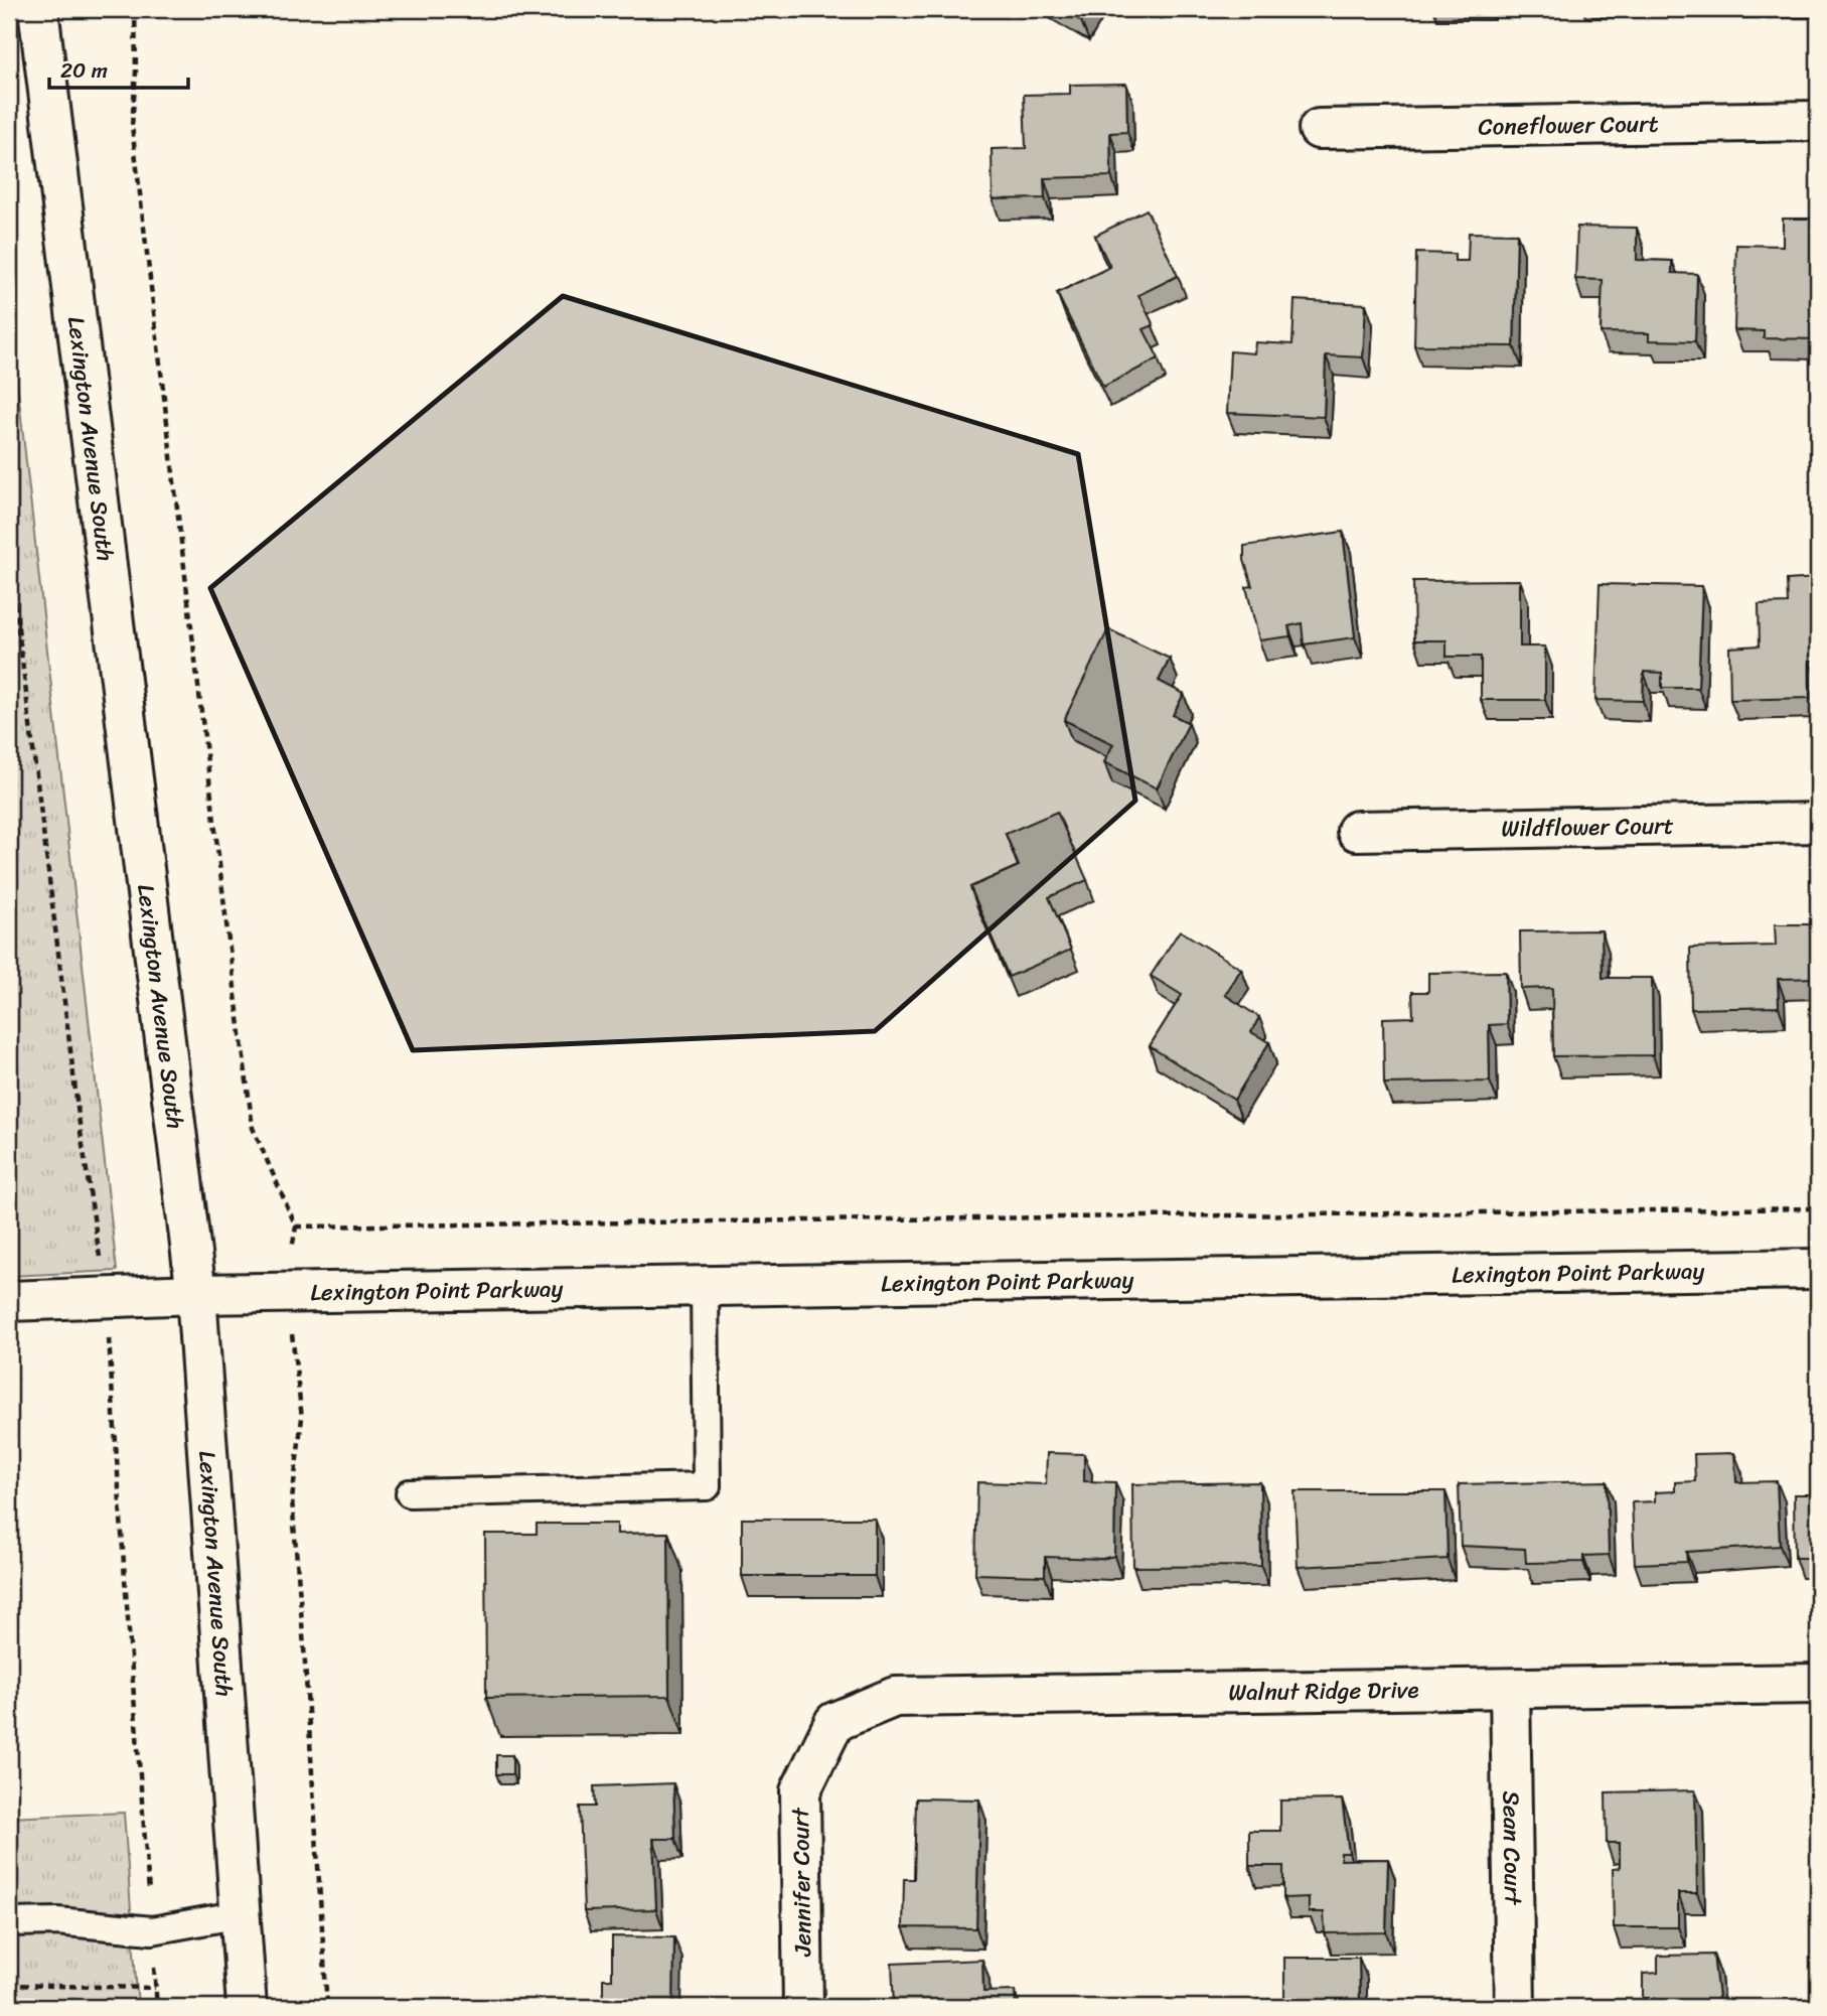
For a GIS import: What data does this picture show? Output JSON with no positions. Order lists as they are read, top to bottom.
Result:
{
  "streets": {
    "street": [
      "Coneflower Court",
      "Lexington Avenue South",
      "Wildflower Court",
      "Lexington Point Parkway",
      "Walnut Ridge Drive",
      "Sean Court",
      "Jennifer Court"
    ]
  },
  "crossings": [
    ["Lexington Avenue South", "Lexington Point Parkway"],
    ["Walnut Ridge Drive", "Sean Court"],
    ["Walnut Ridge Drive", "Jennifer Court"]
  ],
  "scale_bar": "20 m"
}
